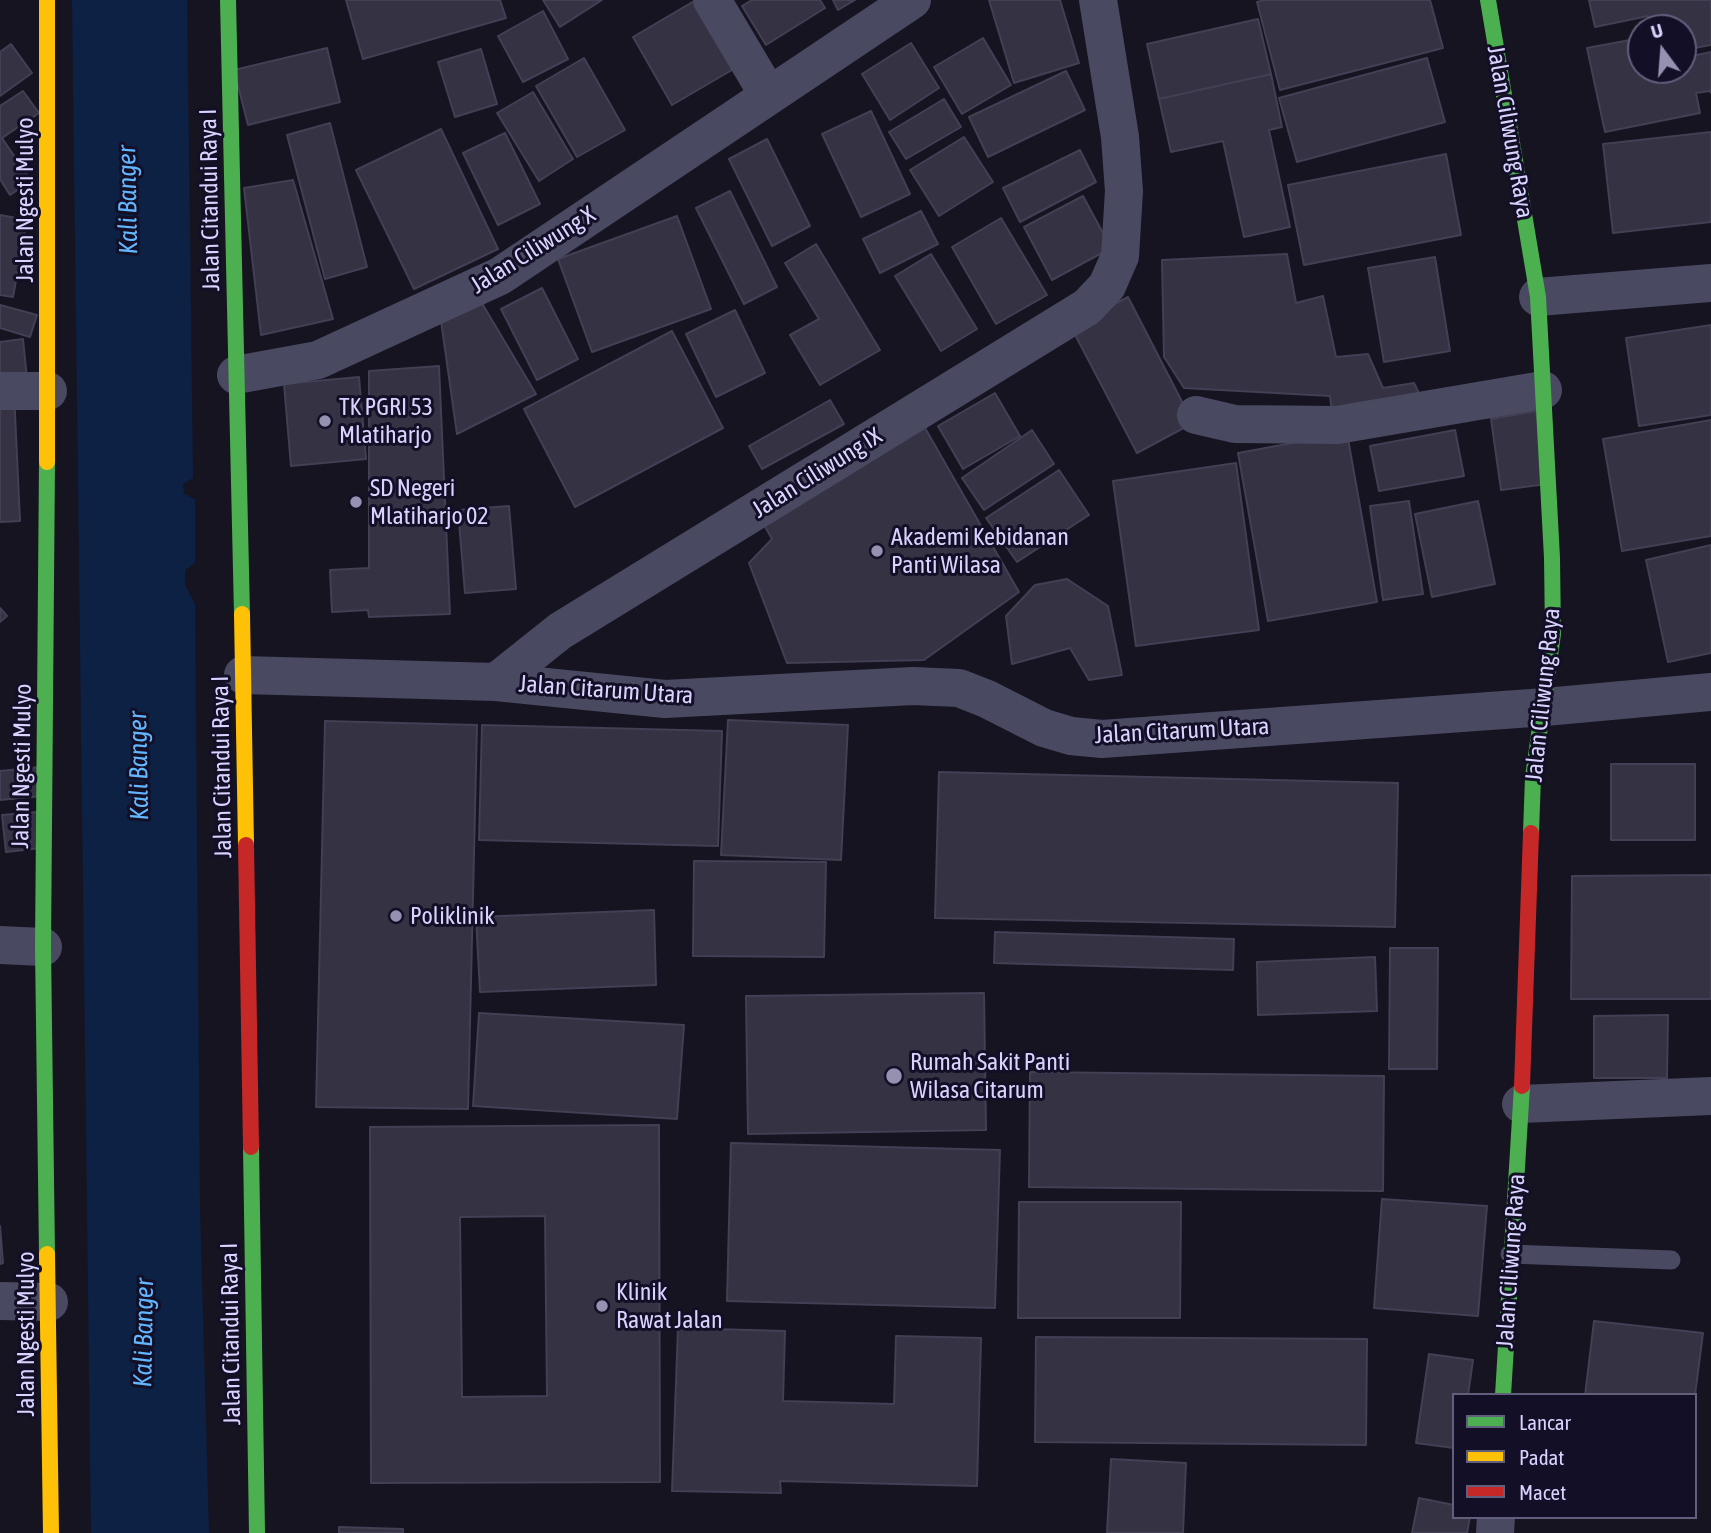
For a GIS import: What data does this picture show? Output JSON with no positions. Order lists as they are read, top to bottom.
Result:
{
  "streets": {
    "street": [
      "Jalan Ciliwung Raya",
      "Jalan Ngesti Mulyo",
      "Jalan Citandui Raya I",
      "Jalan Ciliwung X",
      "Jalan Ciliwung IX",
      "Jalan Citarum Utara"
    ]
  },
  "crossings": [
    ["Jalan Ciliwung Raya", "Jalan Citarum Utara"],
    ["Jalan Citandui Raya I", "Jalan Ciliwung X"],
    ["Jalan Ciliwung IX", "Jalan Citarum Utara"]
  ],
  "water": ["Kali Banger"],
  "places": [
    "TK PGRI 53 Mlatiharjo",
    "SD Negeri Mlatiharjo 02",
    "Akademi Kebidanan Panti Wilasa",
    "Poliklinik",
    "Rumah Sakit Panti Wilasa Citarum",
    "Klinik Rawat Jalan"
  ],
  "legend": ["Lancar", "Padat", "Macet"],
  "north": "top"
}
